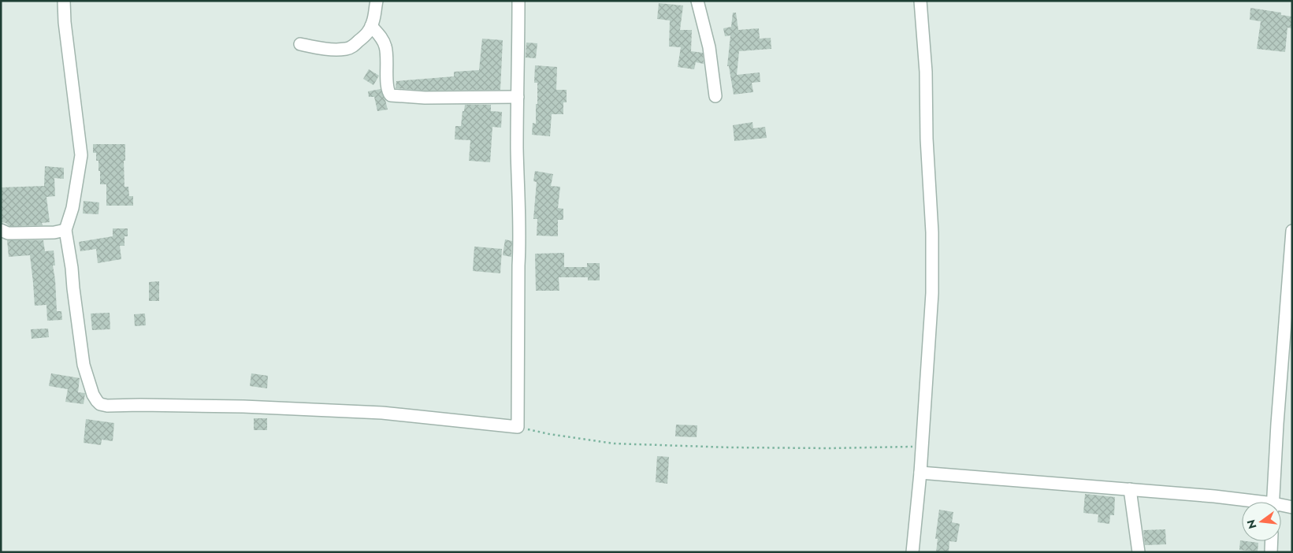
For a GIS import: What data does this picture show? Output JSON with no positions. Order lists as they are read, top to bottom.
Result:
{
  "north": "left"
}
